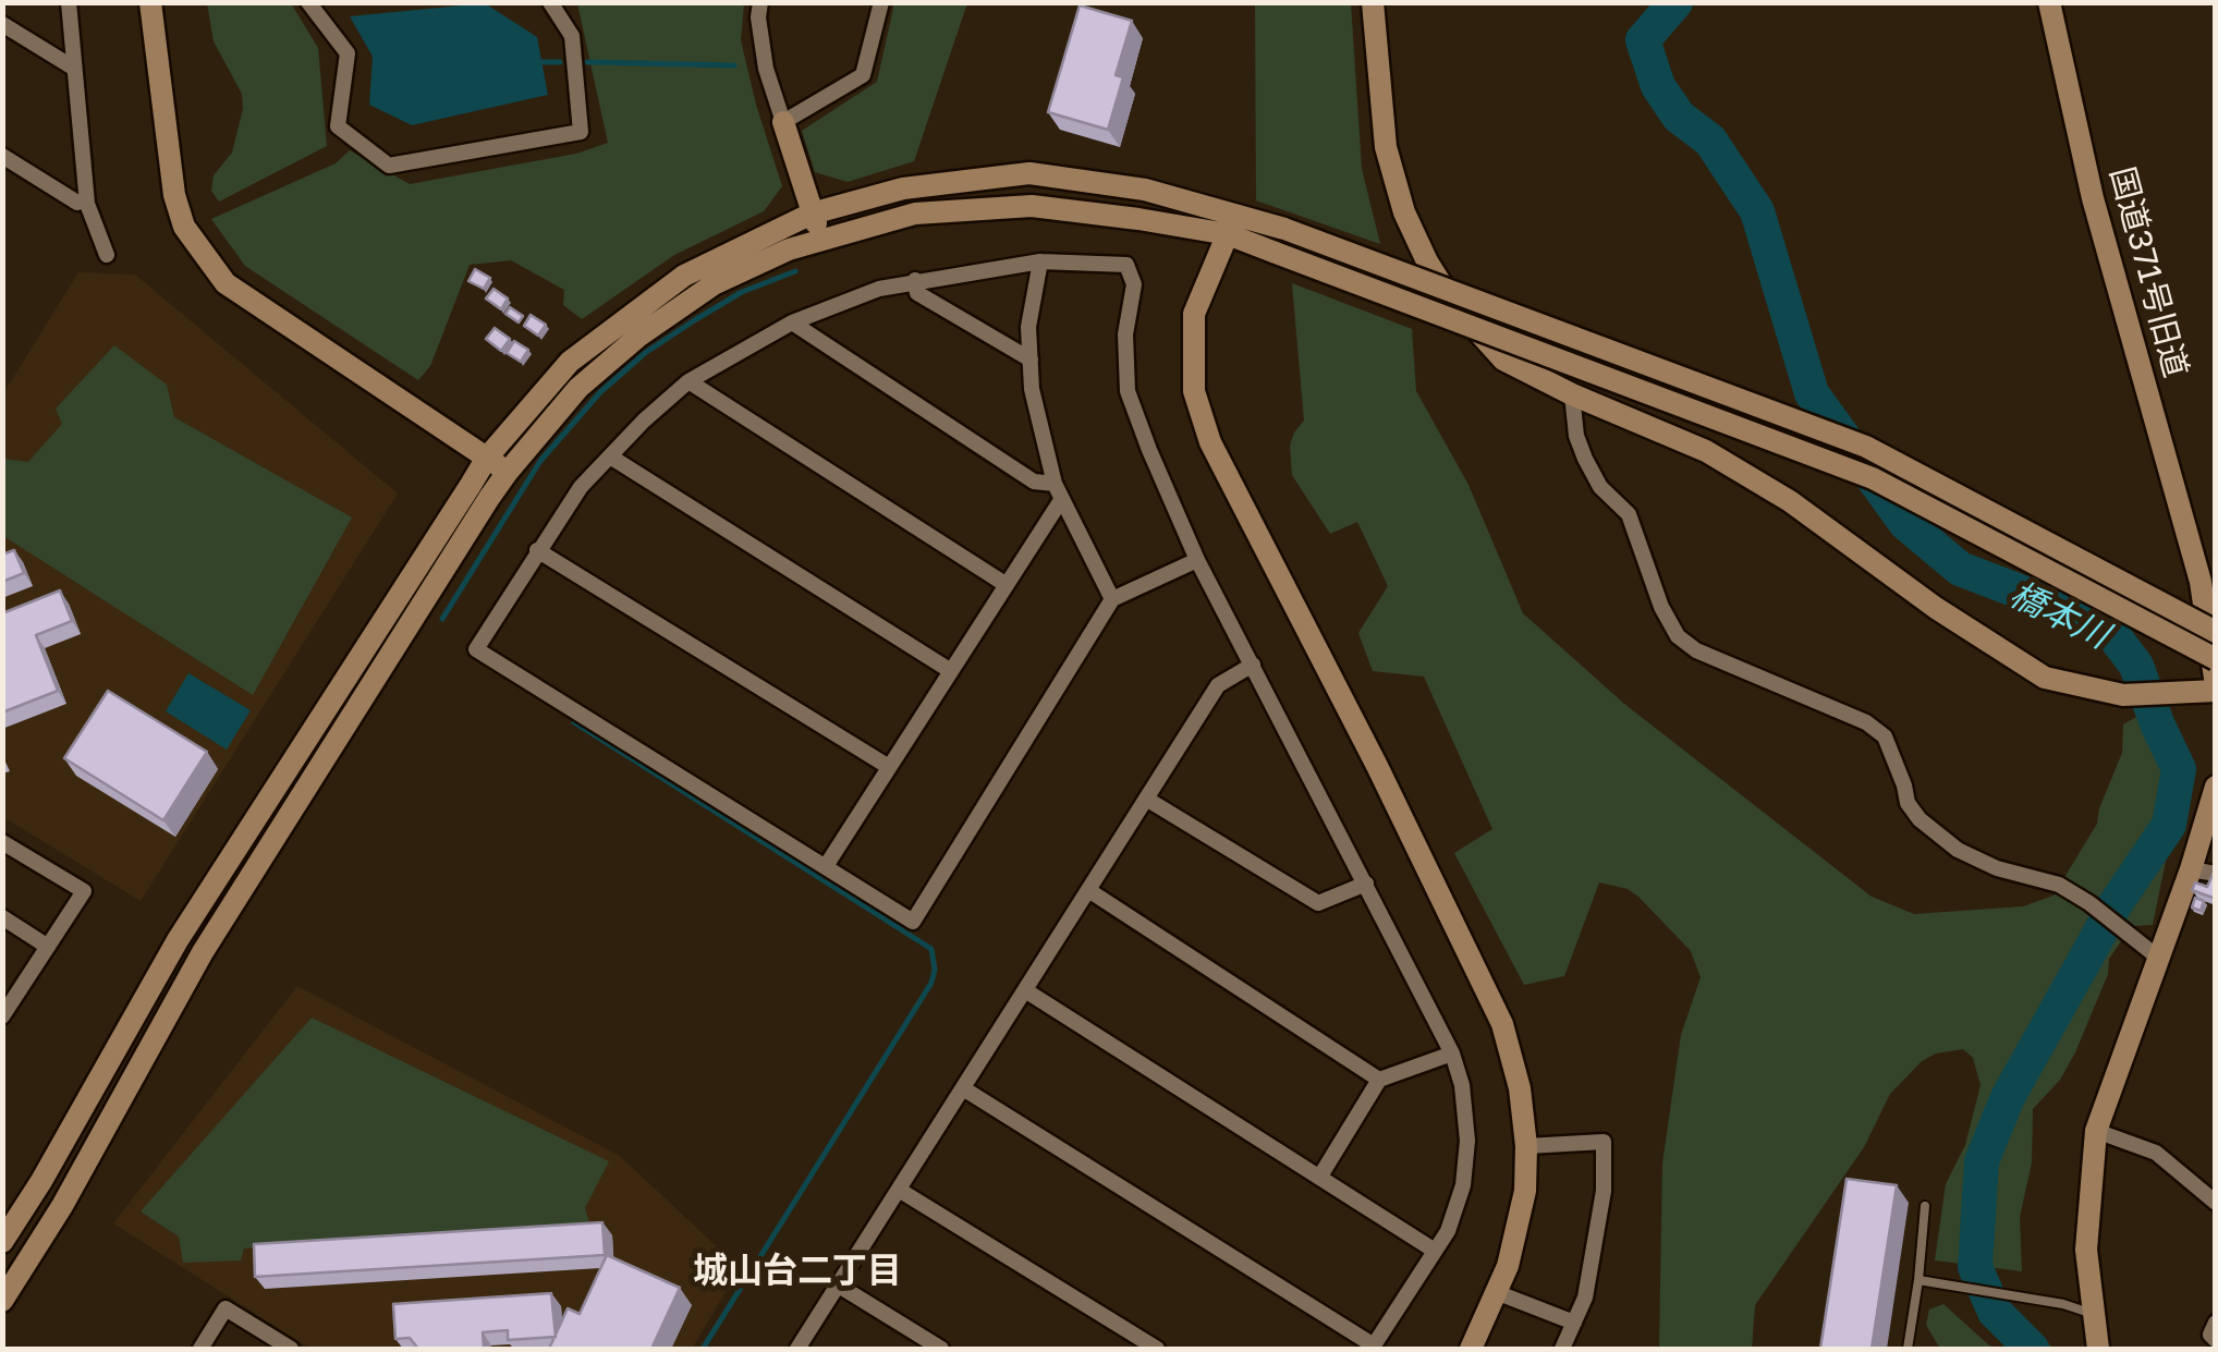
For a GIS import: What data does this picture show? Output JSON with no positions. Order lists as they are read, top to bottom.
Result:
{
  "streets": {
    "street": ["国道371号旧道"]
  },
  "districts": ["城山台二丁目"],
  "water": ["橋本川"]
}
